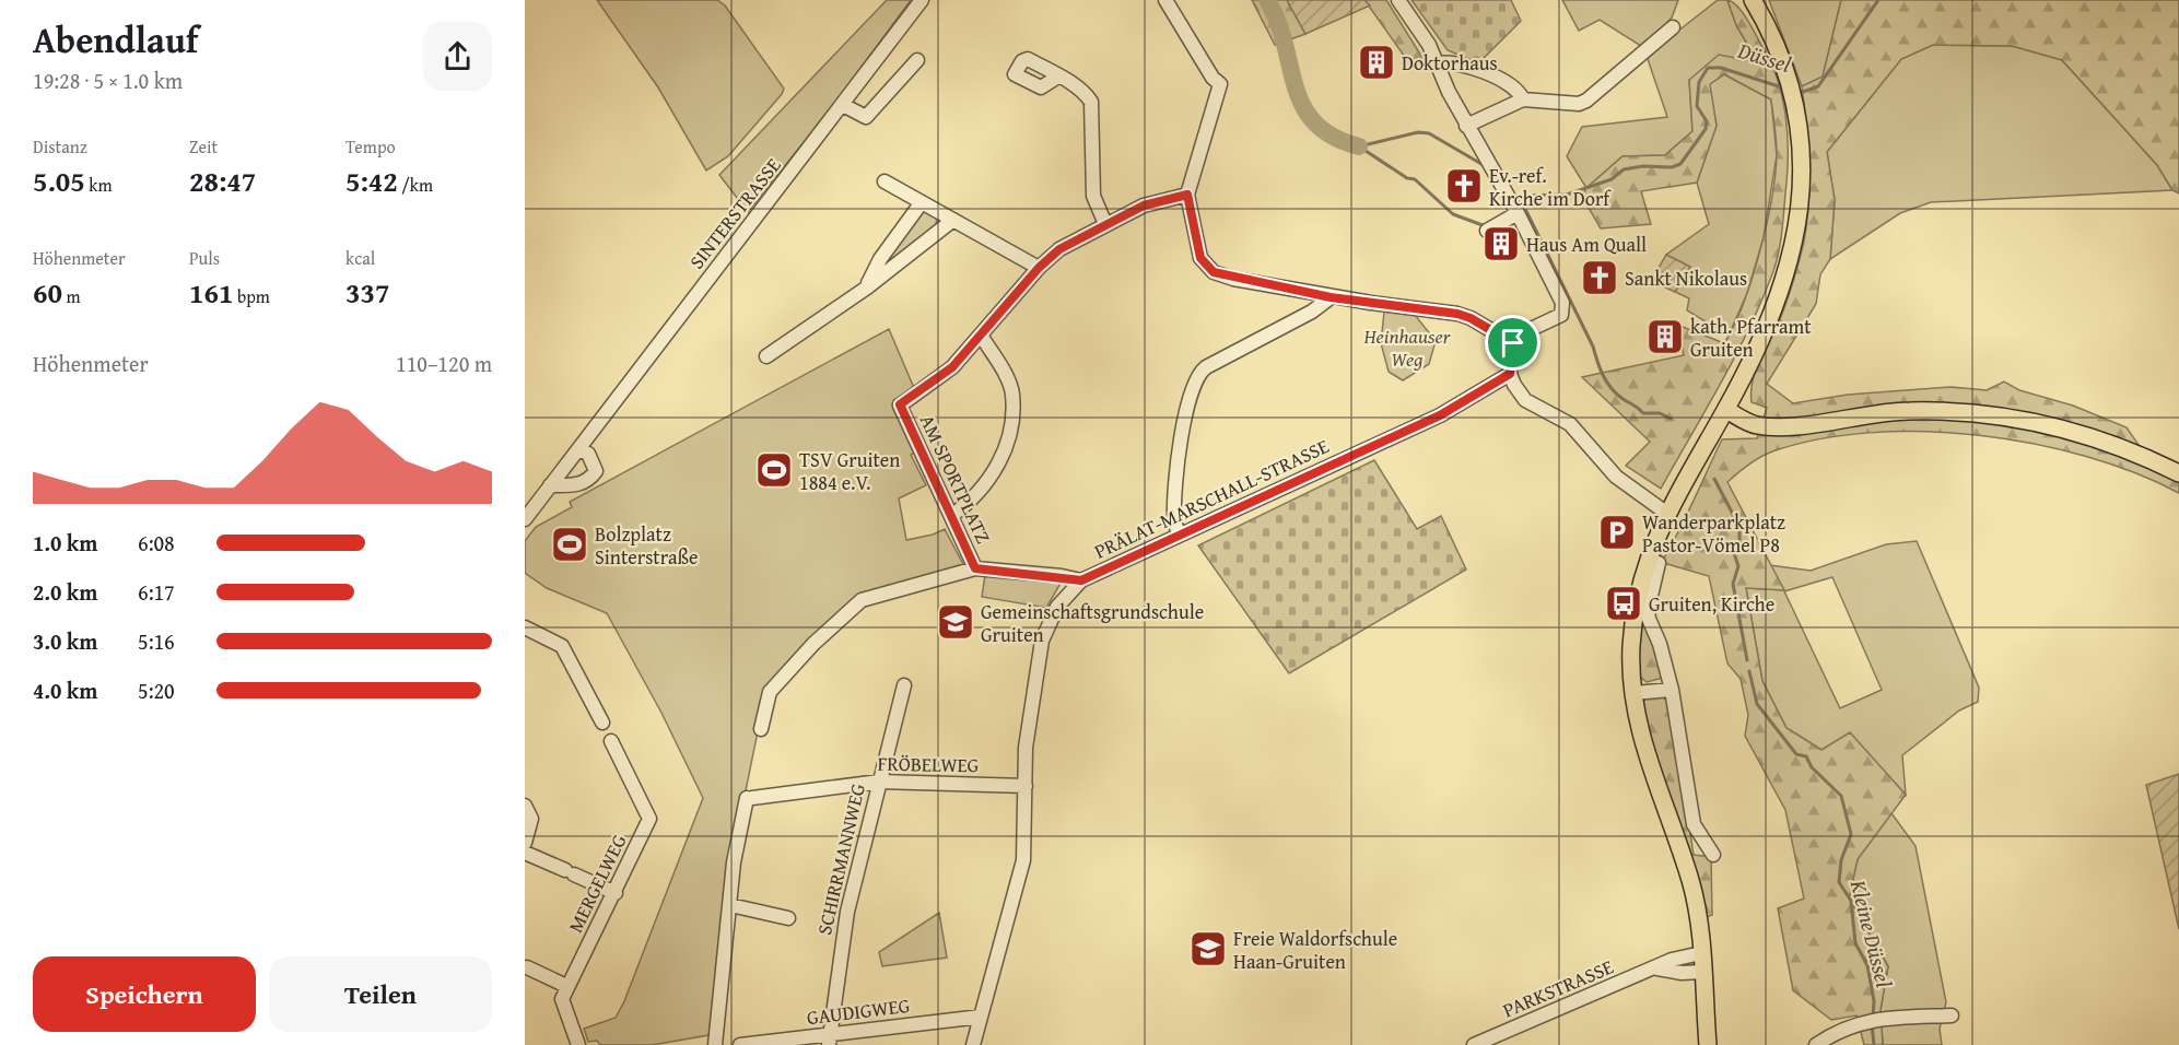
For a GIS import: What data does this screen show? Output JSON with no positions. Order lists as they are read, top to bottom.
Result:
{
  "streets": {
    "street": [
      "SINTERSTRASSE",
      "AM SPORTPLATZ",
      "PRÄLAT-MARSCHALL-STRASSE",
      "FRÖBELWEG",
      "SCHIRRMANNWEG",
      "MERGELWEG",
      "PARKSTRASSE",
      "GAUDIGWEG"
    ]
  },
  "crossings": [
    ["PRÄLAT-MARSCHALL-STRASSE", "FRÖBELWEG"],
    ["PRÄLAT-MARSCHALL-STRASSE", "GAUDIGWEG"],
    ["FRÖBELWEG", "SCHIRRMANNWEG"],
    ["SCHIRRMANNWEG", "GAUDIGWEG"]
  ],
  "water": ["Düssel", "Kleine Düssel"],
  "parks": ["Heinhauser Weg"],
  "places": {
    "building": ["Doktorhaus", "Haus Am Quall", "kath. Pfarramt Gruiten"],
    "church": ["Ev.-ref. Kirche im Dorf", "Sankt Nikolaus"],
    "sports": ["TSV Gruiten 1884 e.V.", "Bolzplatz Sinterstraße"],
    "parking": ["Wanderparkplatz Pastor-Vömel P8"],
    "bus stop": ["Gruiten, Kirche"],
    "school or university": ["Gemeinschaftsgrundschule Gruiten", "Freie Waldorfschule Haan-Gruiten"]
  },
  "page": {
    "heading": ["Abendlauf", "19:28 · 5 × 1.0 km"],
    "stats": [
      ["Distanz", "5.05 km"],
      ["Zeit", "28:47"],
      ["Tempo", "5:42 /km"],
      ["Höhenmeter", "60 m"],
      ["Puls", "161 bpm"],
      ["kcal", "337"]
    ],
    "chart": ["Höhenmeter", "110–120 m"],
    "list": [
      {
        "name": "1.0 km",
        "note": "6:08"
      },
      {
        "name": "2.0 km",
        "note": "6:17"
      },
      {
        "name": "3.0 km",
        "note": "5:16"
      },
      {
        "name": "4.0 km",
        "note": "5:20"
      }
    ],
    "buttons": ["Speichern", "Teilen"]
  }
}
